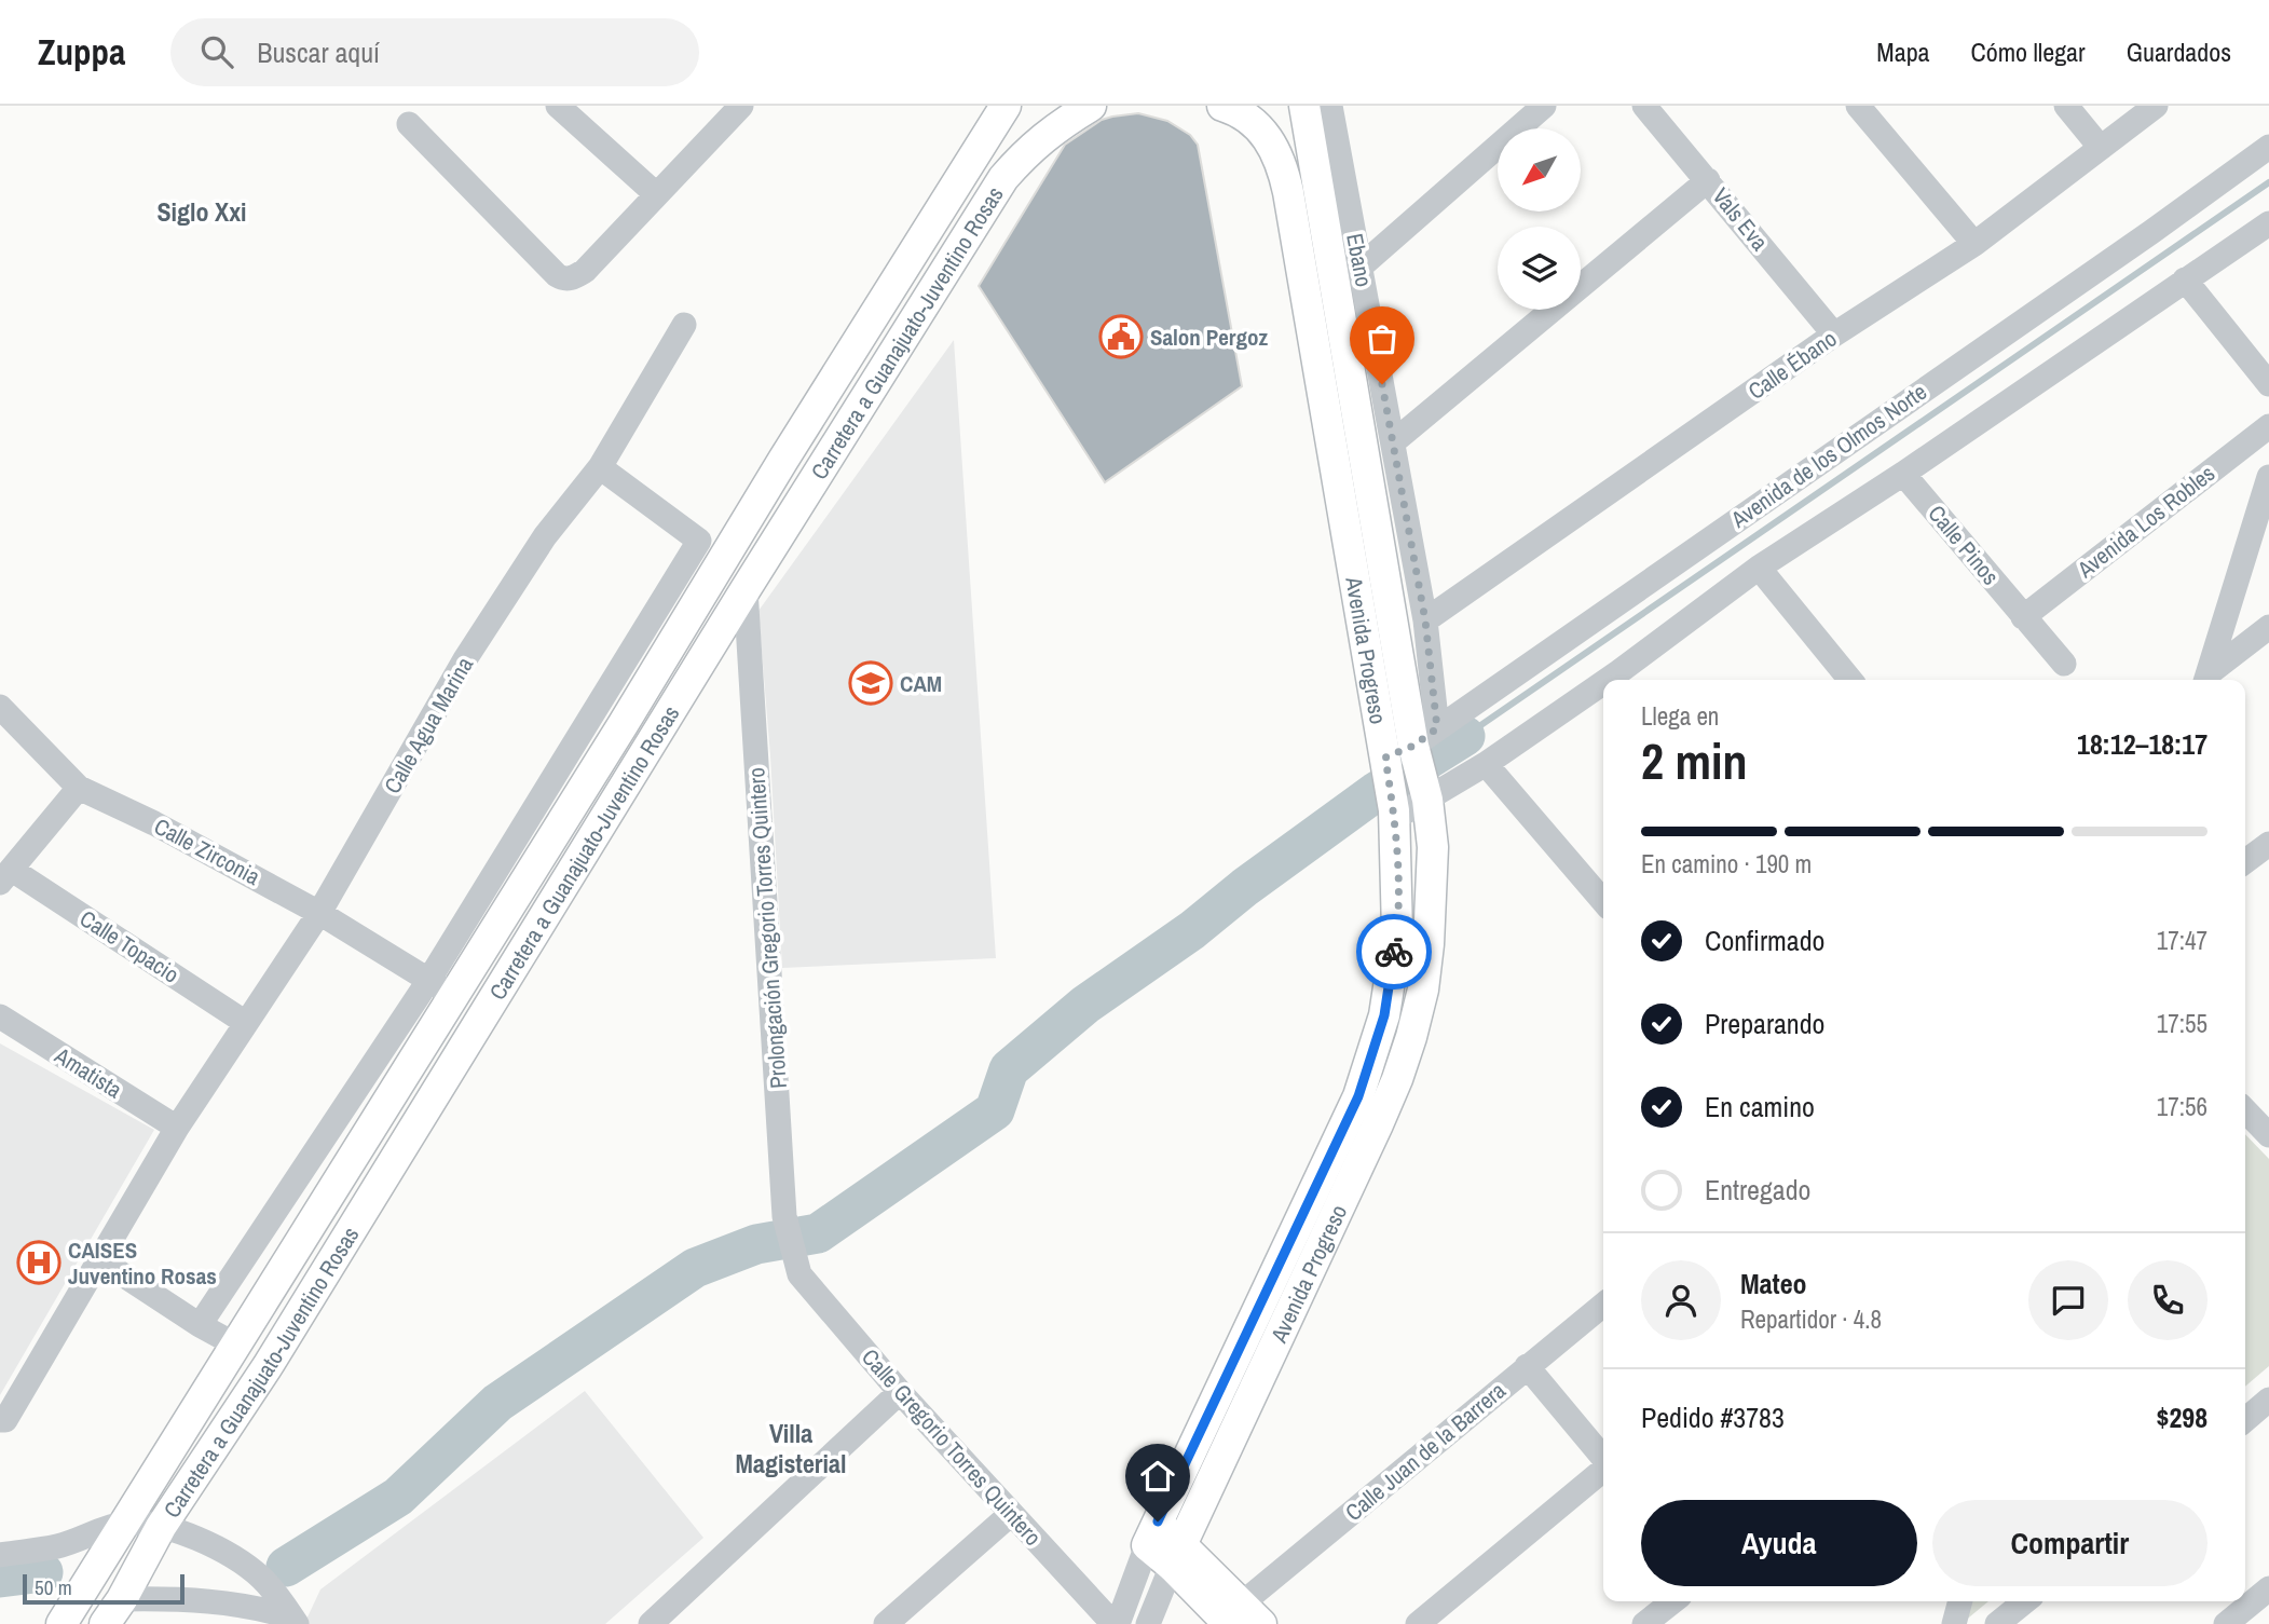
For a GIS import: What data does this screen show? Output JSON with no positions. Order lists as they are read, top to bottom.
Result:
{
  "streets": {
    "main road": ["Carretera a Guanajuato-Juventino Rosas", "Avenida Progreso"],
    "street": [
      "Vals Eva",
      "Ebano",
      "Calle Ébano",
      "Avenida de los Olmos Norte",
      "Avenida Los Robles",
      "Calle Pinos",
      "Calle Agua Marina",
      "Calle Zirconia",
      "Prolongación Gregorio Torres Quintero",
      "Calle Topacio",
      "Amatista",
      "Calle Gregorio Torres Quintero",
      "Calle Juan de la Barrera"
    ]
  },
  "crossings": [
    ["Vals Eva", "Calle Ébano"],
    ["Ebano", "Calle Ébano"],
    ["Ebano", "Avenida de los Olmos Norte"],
    ["Ebano", "Avenida Progreso"],
    ["Carretera a Guanajuato-Juventino Rosas", "Calle Zirconia"],
    ["Carretera a Guanajuato-Juventino Rosas", "Prolongación Gregorio Torres Quintero"],
    ["Avenida de los Olmos Norte", "Avenida Progreso"],
    ["Avenida Los Robles", "Calle Pinos"],
    ["Avenida Progreso", "Calle Gregorio Torres Quintero"],
    ["Calle Agua Marina", "Calle Zirconia"],
    ["Calle Agua Marina", "Calle Topacio"],
    ["Calle Agua Marina", "Amatista"],
    ["Prolongación Gregorio Torres Quintero", "Calle Gregorio Torres Quintero"]
  ],
  "districts": ["Siglo Xxi", "Villa Magisterial"],
  "places": {
    "public building": ["Salon Pergoz"],
    "school or university": ["CAM"],
    "hospital": ["CAISES Juventino Rosas"]
  },
  "scale_bar": "50 m",
  "north": "bottom left",
  "page": {
    "header": "Zuppa",
    "search": "Buscar aquí",
    "nav": ["Mapa", "Cómo llegar", "Guardados"],
    "heading": ["2 min", "Llega en", "18:12–18:17"],
    "panel": [
      "Mateo",
      "Repartidor · 4.8",
      "Pedido #3783",
      "$298"
    ],
    "bar": "En camino · 190 m",
    "list": [
      ["Confirmado", "17:47"],
      ["Preparando", "17:55"],
      ["En camino", "17:56"],
      "Entregado"
    ],
    "buttons": ["Ayuda", "Compartir"],
    "scale": "50 m"
  }
}
